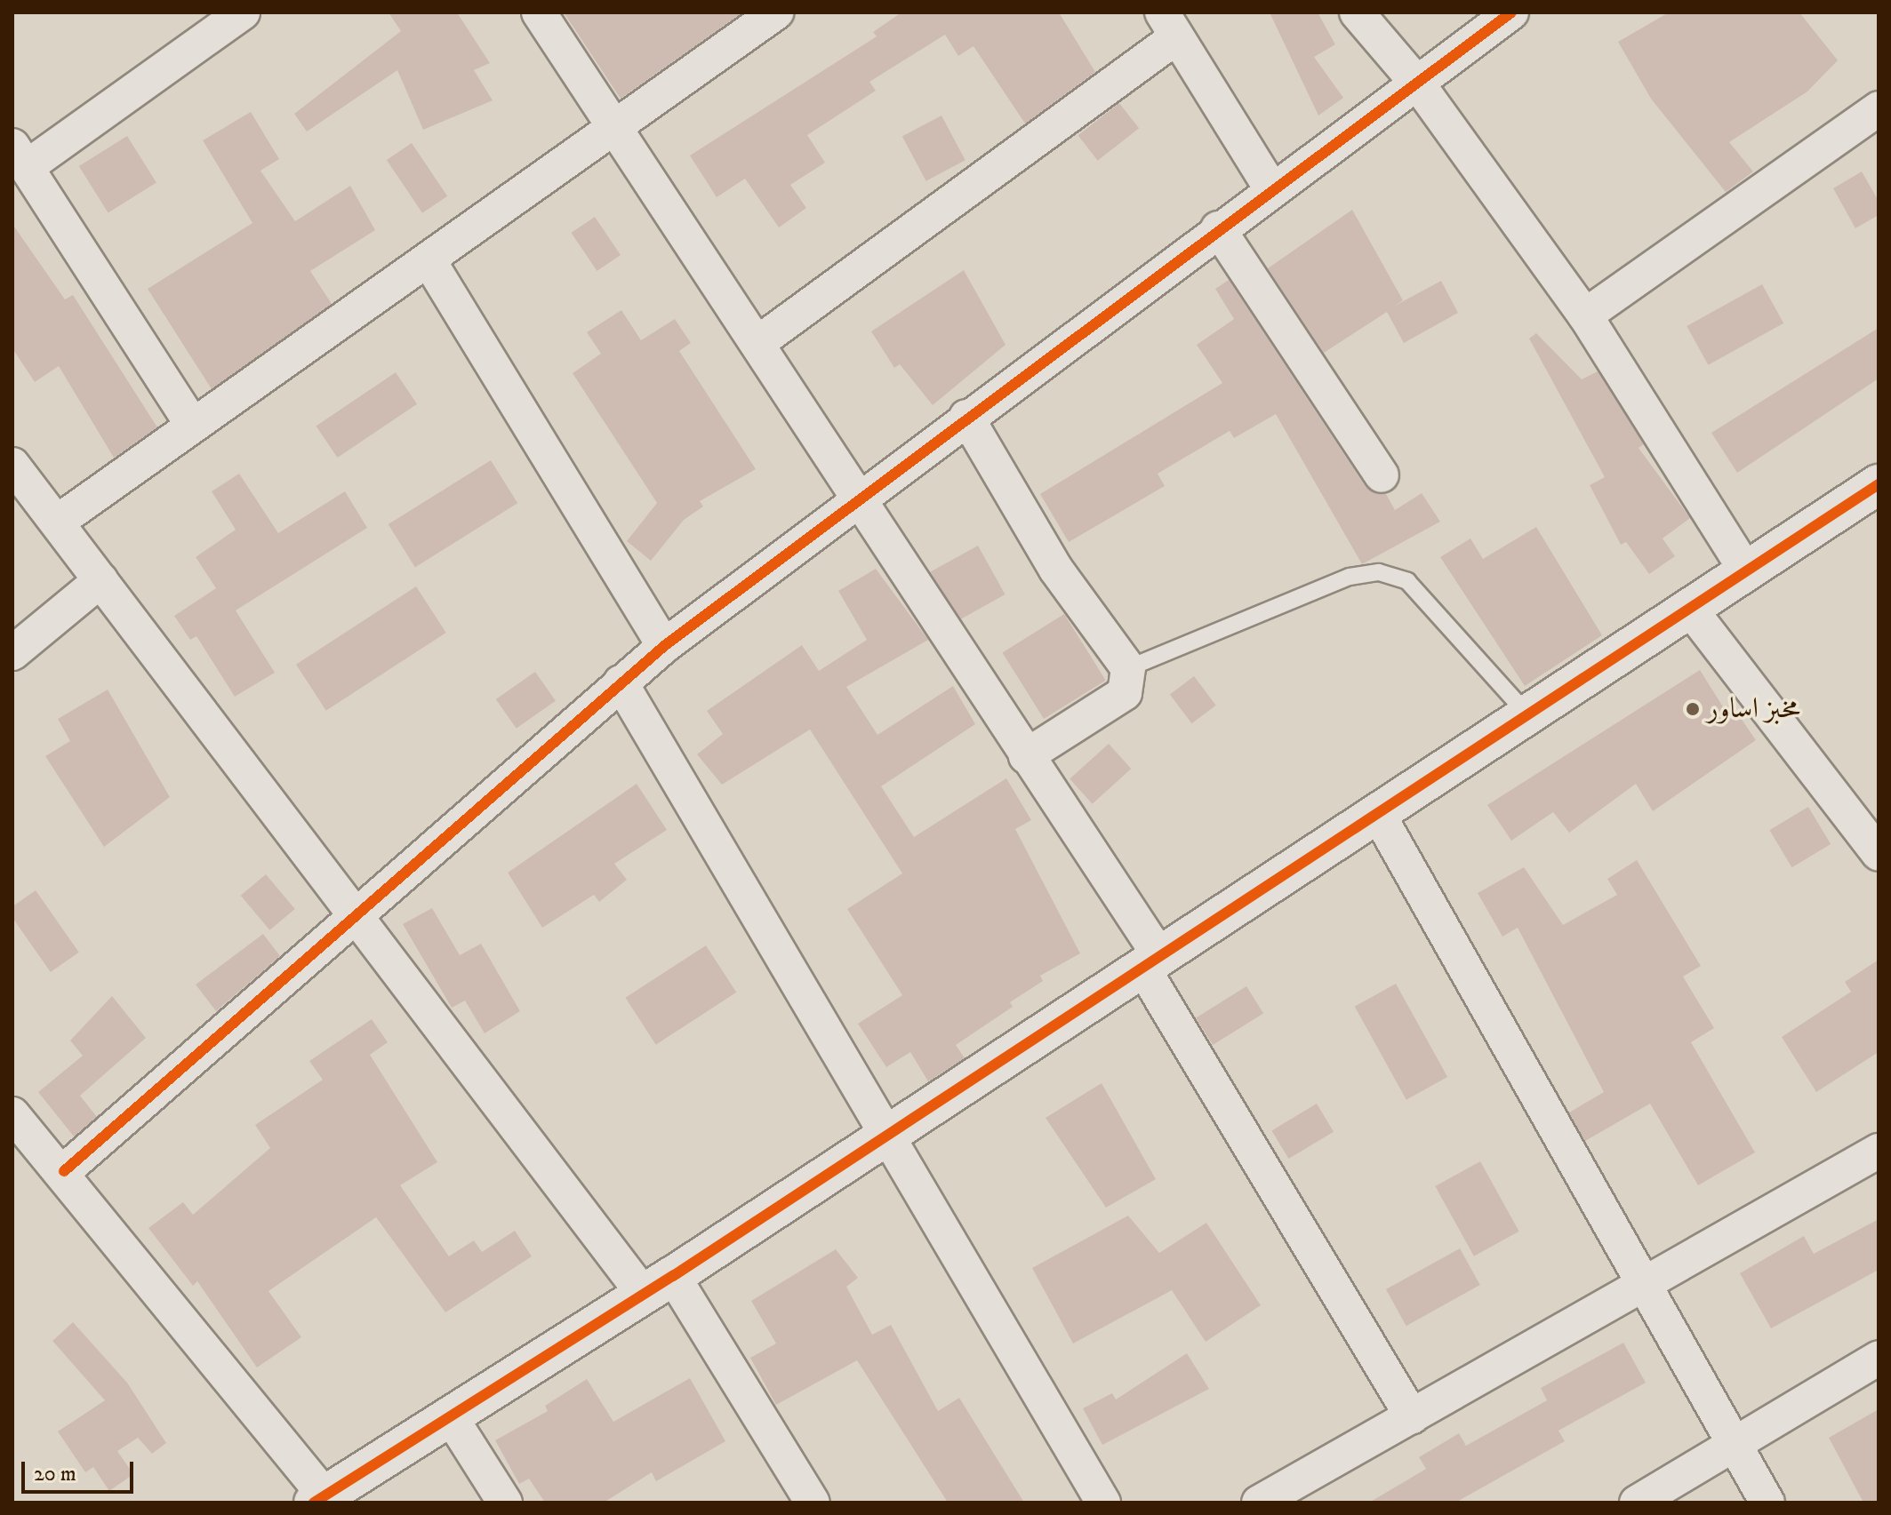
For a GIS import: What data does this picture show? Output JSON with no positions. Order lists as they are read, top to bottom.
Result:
{
  "places": ["مخبز اساور"],
  "scale_bar": "20 m"
}
